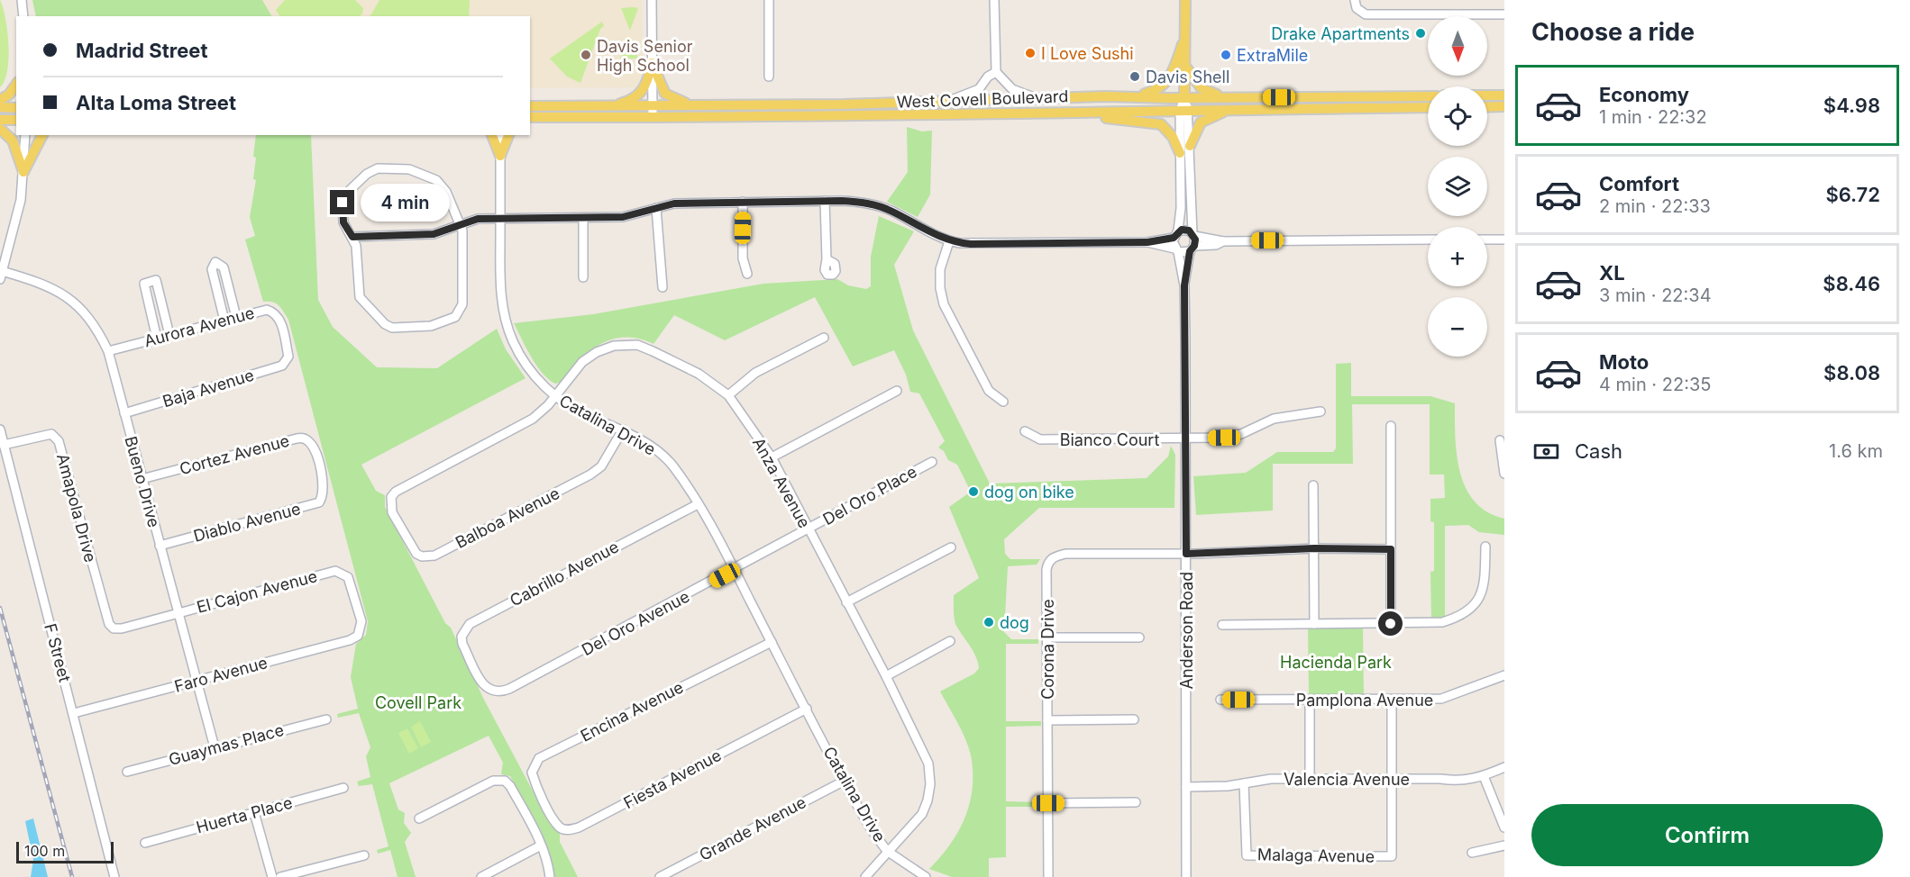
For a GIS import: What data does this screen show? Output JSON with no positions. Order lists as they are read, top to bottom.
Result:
{
  "streets": {
    "main road": ["West Covell Boulevard"],
    "street": [
      "Aurora Avenue",
      "Baja Avenue",
      "Catalina Drive",
      "Bianco Court",
      "Cortez Avenue",
      "Bueno Drive",
      "Anza Avenue",
      "Del Oro Place",
      "Amapola Drive",
      "Balboa Avenue",
      "Diablo Avenue",
      "Cabrillo Avenue",
      "El Cajon Avenue",
      "Del Oro Avenue",
      "Anderson Road",
      "Corona Drive",
      "F Street",
      "Faro Avenue",
      "Pamplona Avenue",
      "Encina Avenue",
      "Guaymas Place",
      "Fiesta Avenue",
      "Valencia Avenue",
      "Huerta Place",
      "Grande Avenue",
      "Malaga Avenue"
    ]
  },
  "crossings": [
    ["Aurora Avenue", "Baja Avenue"],
    ["Aurora Avenue", "Bueno Drive"],
    ["Baja Avenue", "Bueno Drive"],
    ["Catalina Drive", "Anza Avenue"],
    ["Catalina Drive", "Balboa Avenue"],
    ["Catalina Drive", "Cabrillo Avenue"],
    ["Catalina Drive", "Del Oro Avenue"],
    ["Catalina Drive", "Encina Avenue"],
    ["Catalina Drive", "Fiesta Avenue"],
    ["Catalina Drive", "Grande Avenue"],
    ["Bianco Court", "Anderson Road"],
    ["Cortez Avenue", "Bueno Drive"],
    ["Cortez Avenue", "Diablo Avenue"],
    ["Bueno Drive", "Diablo Avenue"],
    ["Bueno Drive", "El Cajon Avenue"],
    ["Bueno Drive", "Faro Avenue"],
    ["Bueno Drive", "Guaymas Place"],
    ["Anza Avenue", "Del Oro Place"],
    ["Anza Avenue", "Balboa Avenue"],
    ["Anza Avenue", "Del Oro Avenue"],
    ["Del Oro Place", "Del Oro Avenue"],
    ["Amapola Drive", "El Cajon Avenue"],
    ["Amapola Drive", "F Street"],
    ["Cabrillo Avenue", "Del Oro Avenue"],
    ["El Cajon Avenue", "Faro Avenue"],
    ["Anderson Road", "Corona Drive"],
    ["Anderson Road", "Valencia Avenue"],
    ["F Street", "Faro Avenue"],
    ["Encina Avenue", "Fiesta Avenue"],
    ["Valencia Avenue", "Malaga Avenue"]
  ],
  "parks": ["Hacienda Park", "Covell Park"],
  "places": [
    "Drake Apartments",
    "I Love Sushi",
    "Davis Senior High School",
    "ExtraMile",
    "Davis Shell",
    "dog on bike",
    "dog"
  ],
  "scale_bar": "100 m",
  "north": "bottom",
  "page": {
    "heading": "Choose a ride",
    "map_buttons": ["+", "−"],
    "banner": ["Madrid Street", "Alta Loma Street"],
    "list": [
      {
        "name": "Economy",
        "note": "1 min · 22:32",
        "value": "$4.98"
      },
      {
        "name": "Comfort",
        "note": "2 min · 22:33",
        "value": "$6.72"
      },
      {
        "name": "XL",
        "note": "3 min · 22:34",
        "value": "$8.46"
      },
      {
        "name": "Moto",
        "note": "4 min · 22:35",
        "value": "$8.08"
      }
    ],
    "bubble": "4 min",
    "pay": ["Cash", "1.6 km"],
    "buttons": "Confirm",
    "scale": "100 m"
  }
}
